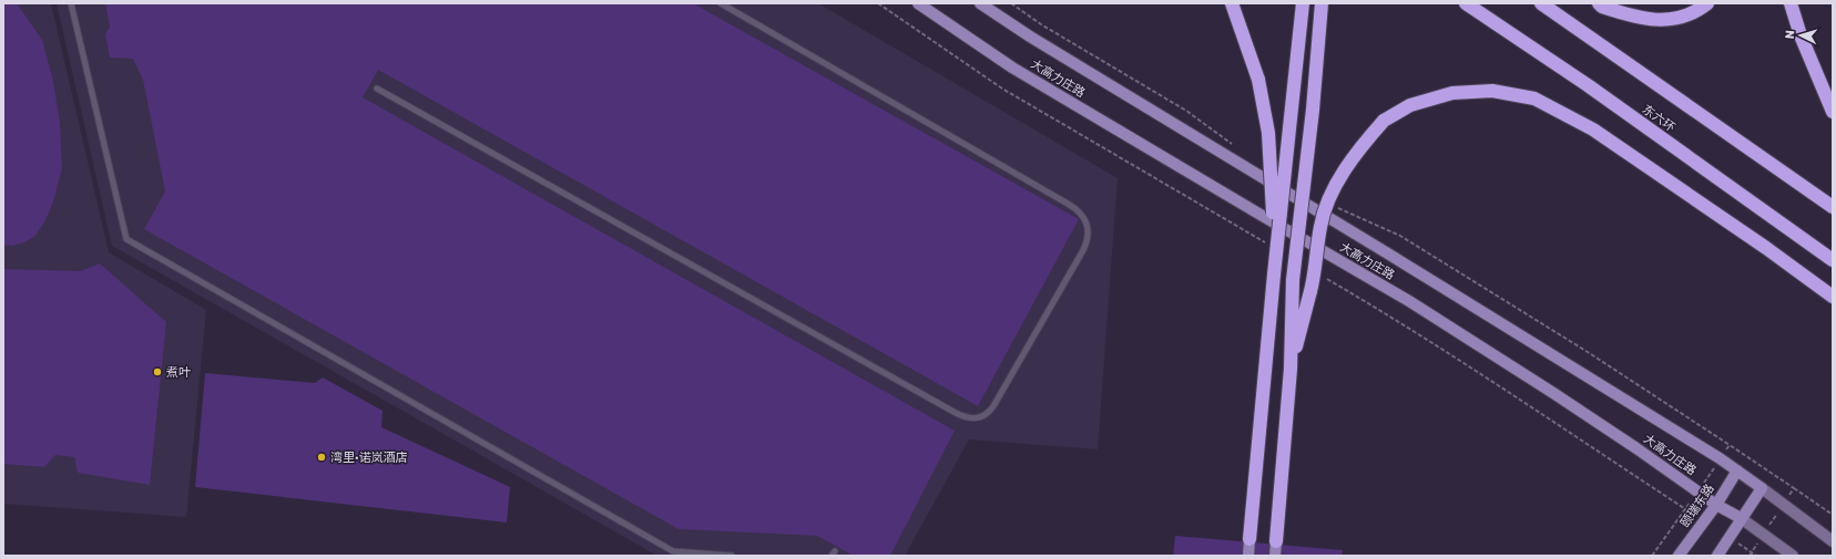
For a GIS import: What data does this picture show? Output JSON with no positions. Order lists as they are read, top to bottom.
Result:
{
  "streets": {
    "highway": ["东六环"],
    "main road": ["大高力庄路", "颐瑞东路"]
  },
  "crossings": [
    ["大高力庄路", "颐瑞东路"]
  ],
  "places": ["煮叶", "湾里·诺岚酒店"],
  "north": "left"
}
